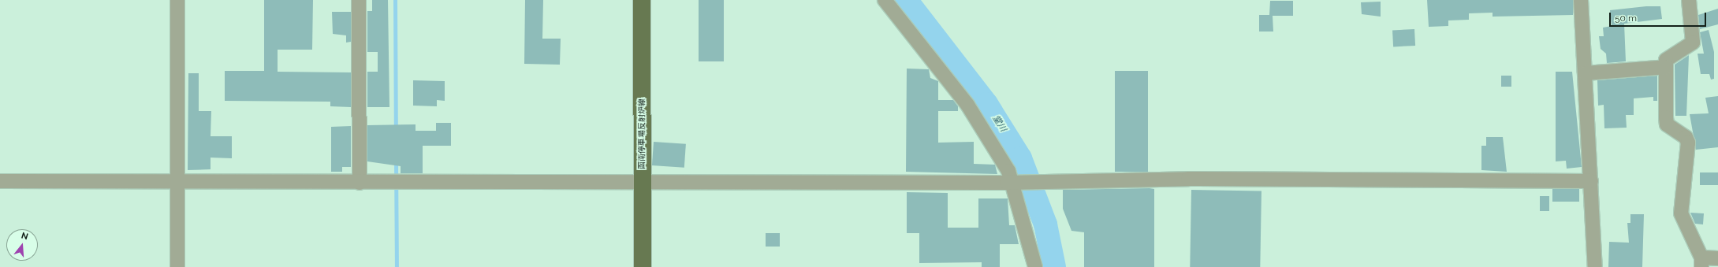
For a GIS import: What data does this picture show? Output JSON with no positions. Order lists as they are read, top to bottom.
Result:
{
  "streets": {
    "main road": ["函南停車場反射炉線"]
  },
  "water": ["堂川"],
  "scale_bar": "50 m",
  "north": "top"
}
